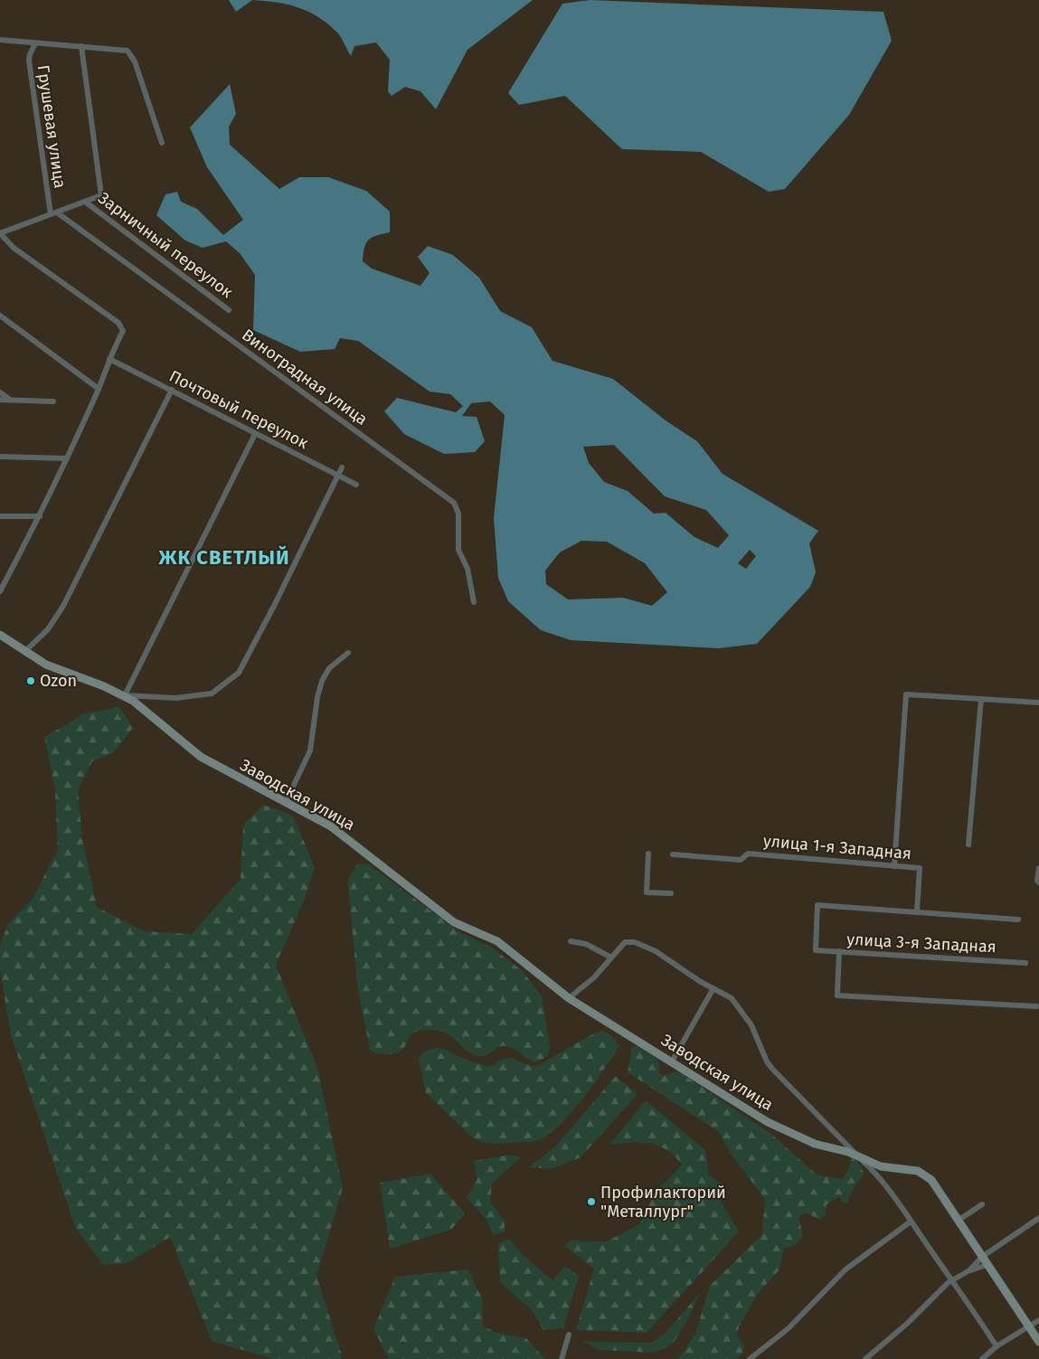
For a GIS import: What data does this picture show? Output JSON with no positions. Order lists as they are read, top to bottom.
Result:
{
  "streets": {
    "street": [
      "Грушевая улица",
      "Зарничный переулок",
      "Виноградная улица",
      "Почтовый переулок",
      "Заводская улица",
      "улица 1-я Западная",
      "улица 3-я Западная"
    ]
  },
  "crossings": [
    ["улица 1-я Западная", "улица 3-я Западная"]
  ],
  "districts": ["ЖК СВЕТЛЫЙ"],
  "places": ["Ozon", "Профилакторий \"Металлург\""]
}
